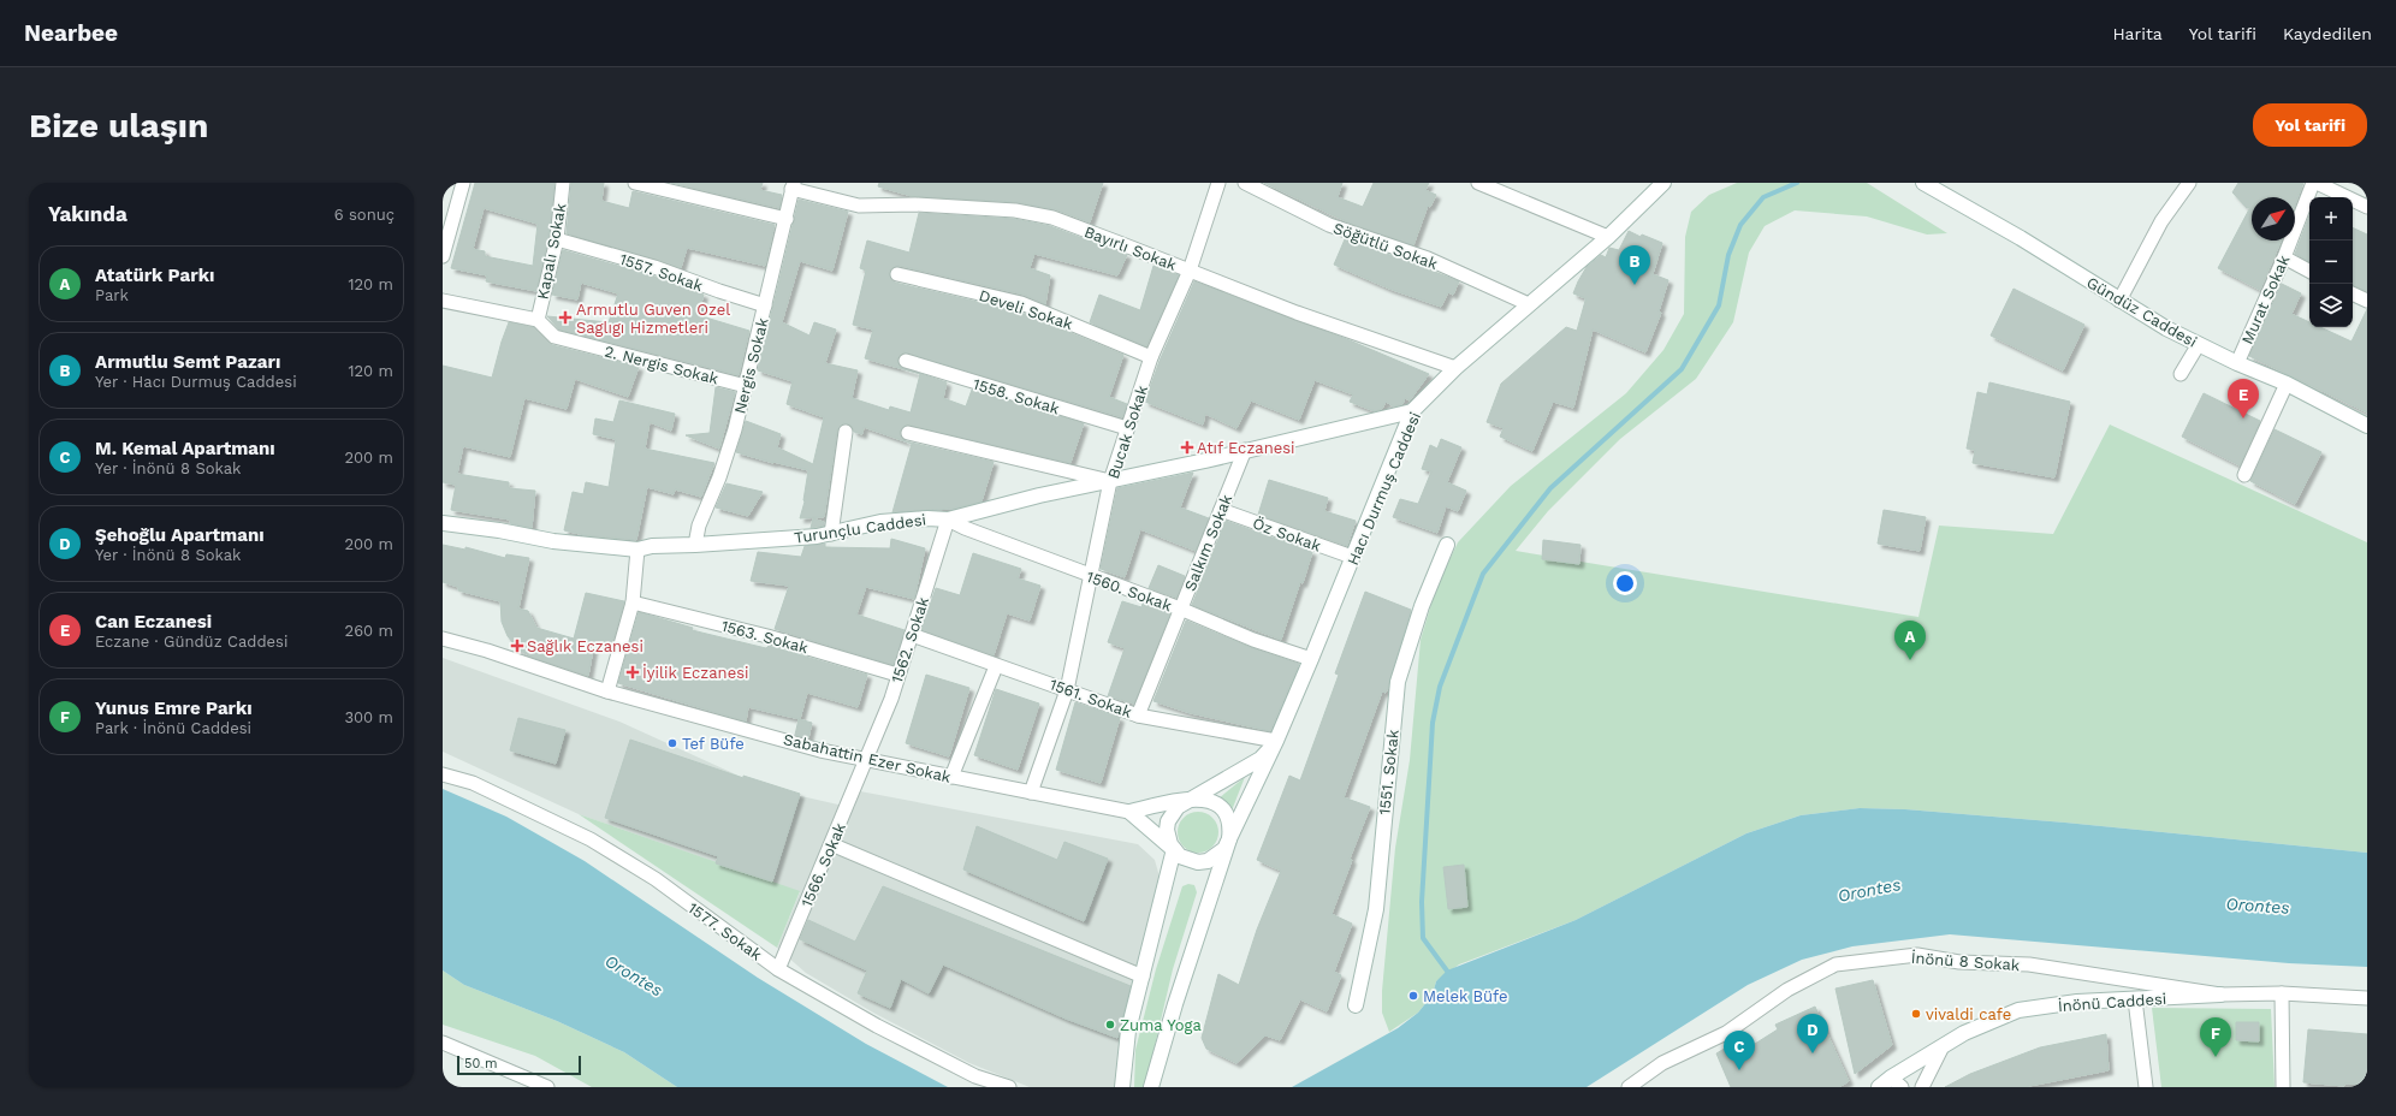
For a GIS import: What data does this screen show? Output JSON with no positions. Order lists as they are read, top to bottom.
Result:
{
  "streets": {
    "main road": [
      "Gündüz Caddesi",
      "Hacı Durmuş Caddesi",
      "Turunçlu Caddesi",
      "Sabahattin Ezer Sokak",
      "1551. Sokak",
      "İnönü Caddesi"
    ],
    "street": [
      "Söğütlü Sokak",
      "Bayırlı Sokak",
      "Kapalı Sokak",
      "1557. Sokak",
      "Murat Sokak",
      "Develi Sokak",
      "2. Nergis Sokak",
      "Nergis Sokak",
      "1558. Sokak",
      "Bucak Sokak",
      "Öz Sokak",
      "Salkım Sokak",
      "1560. Sokak",
      "1563. Sokak",
      "1562. Sokak",
      "1561. Sokak",
      "1566. Sokak",
      "1577. Sokak",
      "İnönü 8 Sokak"
    ]
  },
  "crossings": [
    ["Söğütlü Sokak", "Hacı Durmuş Caddesi"],
    ["Bayırlı Sokak", "Nergis Sokak"],
    ["Bayırlı Sokak", "Bucak Sokak"],
    ["Bayırlı Sokak", "Hacı Durmuş Caddesi"],
    ["Kapalı Sokak", "1557. Sokak"],
    ["Kapalı Sokak", "2. Nergis Sokak"],
    ["1557. Sokak", "Nergis Sokak"],
    ["Murat Sokak", "Gündüz Caddesi"],
    ["Develi Sokak", "Bucak Sokak"],
    ["2. Nergis Sokak", "Nergis Sokak"],
    ["Nergis Sokak", "Turunçlu Caddesi"],
    ["1558. Sokak", "Bucak Sokak"],
    ["Bucak Sokak", "Turunçlu Caddesi"],
    ["Bucak Sokak", "1560. Sokak"],
    ["Bucak Sokak", "1561. Sokak"],
    ["Bucak Sokak", "Sabahattin Ezer Sokak"],
    ["Hacı Durmuş Caddesi", "Turunçlu Caddesi"],
    ["Hacı Durmuş Caddesi", "Öz Sokak"],
    ["Hacı Durmuş Caddesi", "1560. Sokak"],
    ["Hacı Durmuş Caddesi", "1561. Sokak"],
    ["Hacı Durmuş Caddesi", "Sabahattin Ezer Sokak"],
    ["Turunçlu Caddesi", "Salkım Sokak"],
    ["Turunçlu Caddesi", "1560. Sokak"],
    ["Turunçlu Caddesi", "1562. Sokak"],
    ["Öz Sokak", "Salkım Sokak"],
    ["Salkım Sokak", "1560. Sokak"],
    ["Salkım Sokak", "1561. Sokak"],
    ["1560. Sokak", "1562. Sokak"],
    ["1563. Sokak", "1562. Sokak"],
    ["1562. Sokak", "1561. Sokak"],
    ["1562. Sokak", "Sabahattin Ezer Sokak"],
    ["1562. Sokak", "1566. Sokak"],
    ["Sabahattin Ezer Sokak", "1566. Sokak"],
    ["1566. Sokak", "1577. Sokak"],
    ["İnönü 8 Sokak", "İnönü Caddesi"]
  ],
  "water": ["Orontes"],
  "places": {
    "health": [
      "Armutlu Guven Ozel Saglıgı Hizmetleri",
      "Atıf Eczanesi",
      "Sağlık Eczanesi",
      "İyilik Eczanesi"
    ],
    "other": [
      "Tef Büfe",
      "Melek Büfe",
      "vivaldi cafe",
      "Zuma Yoga"
    ]
  },
  "scale_bar": "50 m",
  "north": "top right",
  "page": {
    "header": "Nearbee",
    "nav": ["Harita", "Yol tarifi", "Kaydedilen"],
    "buttons": "Yol tarifi",
    "title": "Bize ulaşın",
    "heading": ["Yakında", "6 sonuç"],
    "map_buttons": ["+", "−"],
    "list": [
      {
        "mark": "A",
        "name": "Atatürk Parkı",
        "note": "Park",
        "value": "120 m"
      },
      {
        "mark": "B",
        "name": "Armutlu Semt Pazarı",
        "note": "Yer · Hacı Durmuş Caddesi",
        "value": "120 m"
      },
      {
        "mark": "C",
        "name": "M. Kemal Apartmanı",
        "note": "Yer · İnönü 8 Sokak",
        "value": "200 m"
      },
      {
        "mark": "D",
        "name": "Şehoğlu Apartmanı",
        "note": "Yer · İnönü 8 Sokak",
        "value": "200 m"
      },
      {
        "mark": "E",
        "name": "Can Eczanesi",
        "note": "Eczane · Gündüz Caddesi",
        "value": "260 m"
      },
      {
        "mark": "F",
        "name": "Yunus Emre Parkı",
        "note": "Park · İnönü Caddesi",
        "value": "300 m"
      }
    ],
    "pins": [
      "B",
      "E",
      "A",
      "D",
      "F",
      "C"
    ],
    "scale": "50 m"
  }
}
